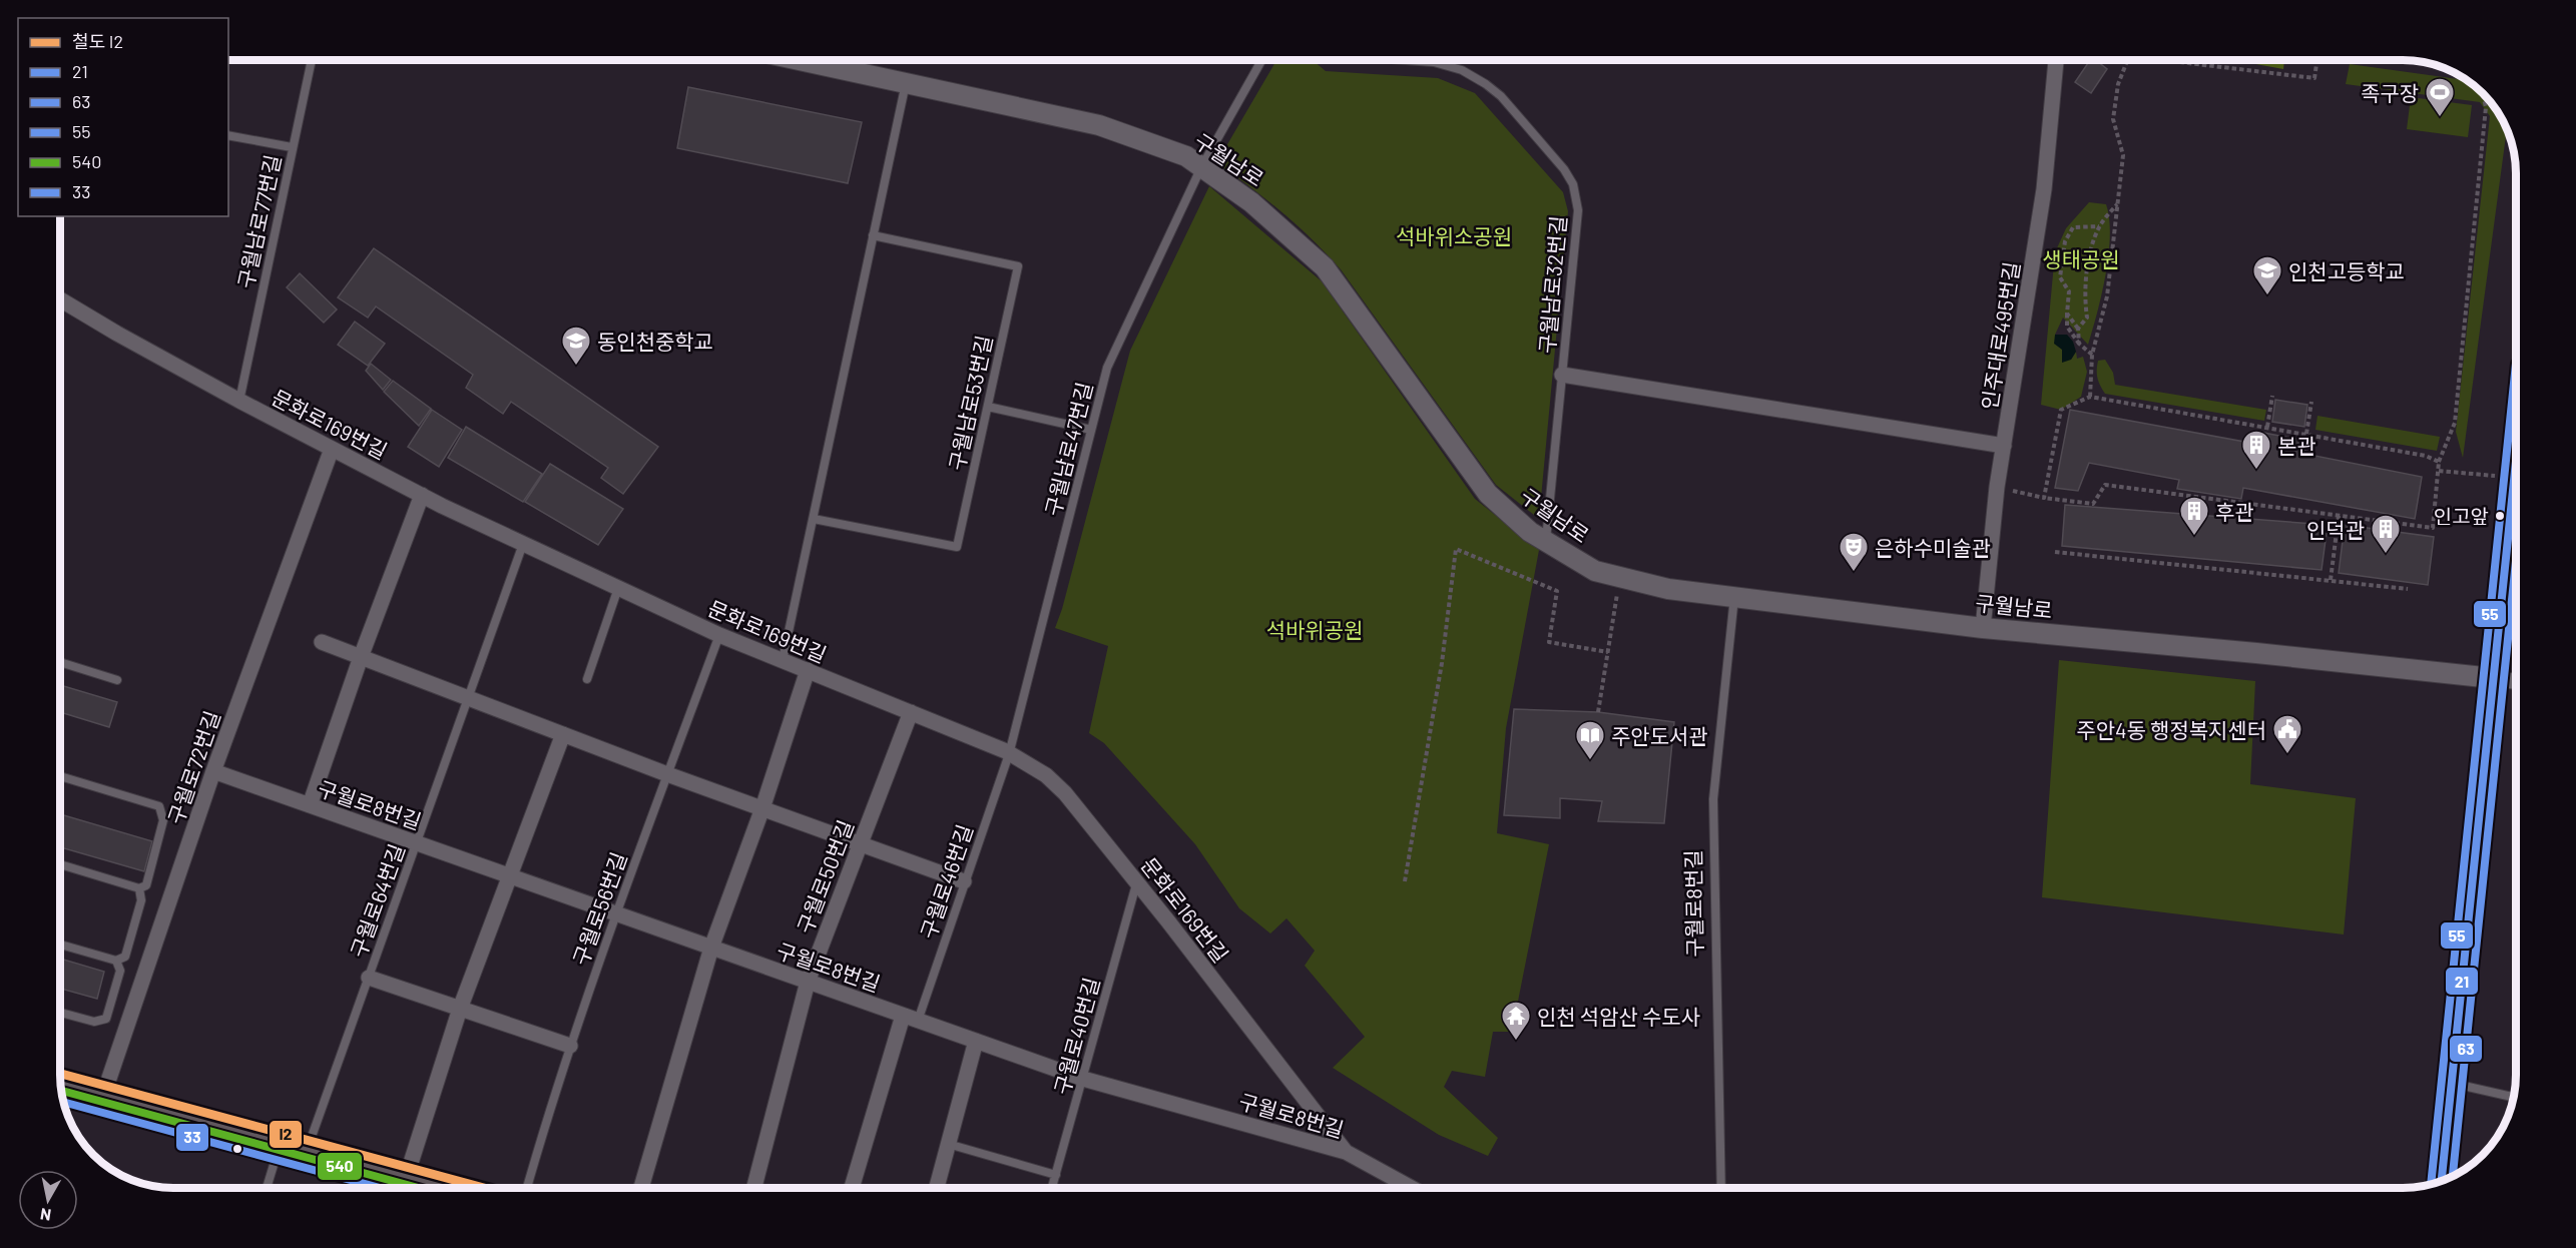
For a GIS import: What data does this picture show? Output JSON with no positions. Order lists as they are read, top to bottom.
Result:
{
  "streets": {
    "street": [
      "구월남로",
      "인주대로495번길",
      "문화로169번길",
      "구월로72번길",
      "구월로8번길",
      "구월로50번길"
    ],
    "lane": [
      "구월남로77번길",
      "구월남로32번길",
      "구월남로53번길",
      "구월남로47번길",
      "구월로46번길",
      "구월로64번길",
      "구월로56번길",
      "구월로40번길"
    ]
  },
  "crossings": [
    ["구월남로", "구월남로32번길"],
    ["구월남로", "인주대로495번길"],
    ["구월남로", "구월남로47번길"],
    ["구월남로", "구월로8번길"],
    ["구월남로77번길", "문화로169번길"],
    ["문화로169번길", "구월남로47번길"],
    ["문화로169번길", "구월로72번길"],
    ["문화로169번길", "구월로8번길"],
    ["문화로169번길", "구월로50번길"],
    ["문화로169번길", "구월로46번길"],
    ["문화로169번길", "구월로64번길"],
    ["문화로169번길", "구월로56번길"],
    ["문화로169번길", "구월로40번길"],
    ["구월남로47번길", "구월로46번길"],
    ["구월로72번길", "구월로8번길"],
    ["구월로8번길", "구월로50번길"],
    ["구월로8번길", "구월로46번길"],
    ["구월로8번길", "구월로64번길"],
    ["구월로8번길", "구월로56번길"],
    ["구월로8번길", "구월로40번길"]
  ],
  "parks": ["석바위소공원", "생태공원", "석바위공원"],
  "places": {
    "sports": ["족구장"],
    "school or university": ["인천고등학교", "동인천중학교"],
    "building": ["본관", "후관", "인덕관"],
    "other": ["인고앞"],
    "theatre": ["은하수미술관"],
    "public building": ["주안4동 행정복지센터"],
    "library": ["주안도서관"],
    "temple": ["인천 석암산 수도사"]
  },
  "lines": [
    "transit line 55",
    "transit line 21",
    "transit line 63",
    "rail line I2",
    "transit line 540",
    "transit line 33"
  ],
  "legend": [
    "철도 I2",
    "21",
    "63",
    "55",
    "540",
    "33"
  ],
  "north": "bottom"
}
